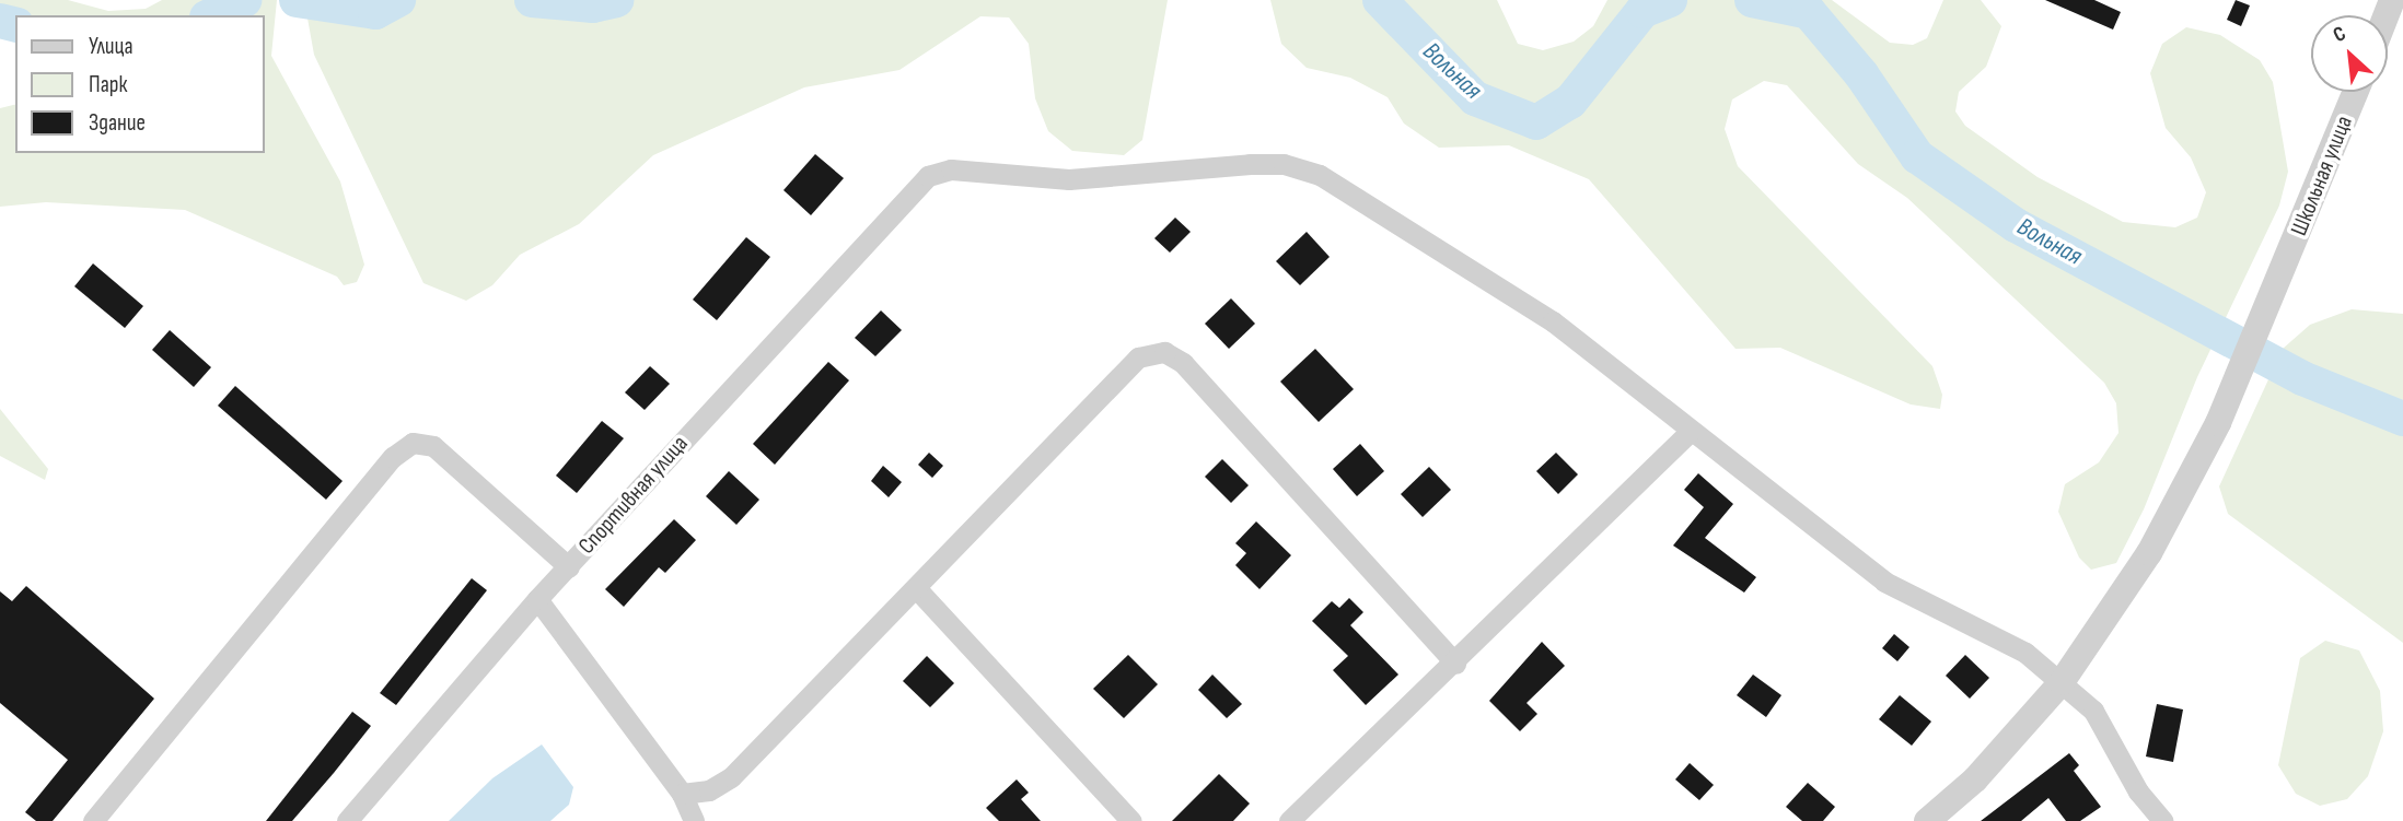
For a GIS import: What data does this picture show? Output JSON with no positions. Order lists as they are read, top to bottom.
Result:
{
  "streets": {
    "street": ["Школьная улица", "Спортивная улица"]
  },
  "water": ["Вольная"],
  "legend": ["Улица", "Парк", "Здание"],
  "north": "top left"
}
